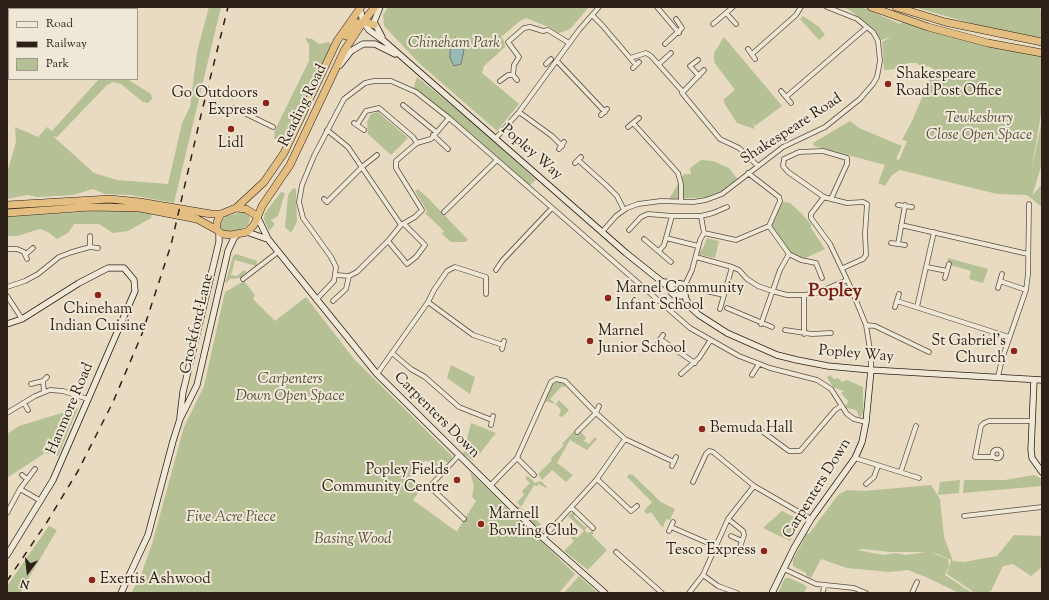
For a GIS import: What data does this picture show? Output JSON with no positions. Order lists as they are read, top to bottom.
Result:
{
  "streets": {
    "highway": ["Reading Road"],
    "street": [
      "Shakespeare Road",
      "Popley Way",
      "Crockford Lane",
      "Hanmore Road",
      "Carpenters Down"
    ]
  },
  "crossings": [
    ["Reading Road", "Popley Way"],
    ["Reading Road", "Crockford Lane"],
    ["Reading Road", "Carpenters Down"],
    ["Shakespeare Road", "Popley Way"],
    ["Popley Way", "Carpenters Down"],
    ["Crockford Lane", "Carpenters Down"]
  ],
  "districts": ["Popley"],
  "parks": [
    "Chineham Park",
    "Tewkesbury Close Open Space",
    "Carpenters Down Open Space",
    "Five Acre Piece",
    "Basing Wood"
  ],
  "places": [
    "Shakespeare Road Post Office",
    "Go Outdoors Express",
    "Lidl",
    "Chineham Indian Cuisine",
    "Marnel Community Infant School",
    "Marnel Junior School",
    "St Gabriel's Church",
    "Bemuda Hall",
    "Popley Fields Community Centre",
    "Marnell Bowling Club",
    "Tesco Express",
    "Exertis Ashwood"
  ],
  "legend": ["Road", "Railway", "Park"],
  "north": "bottom"
}
